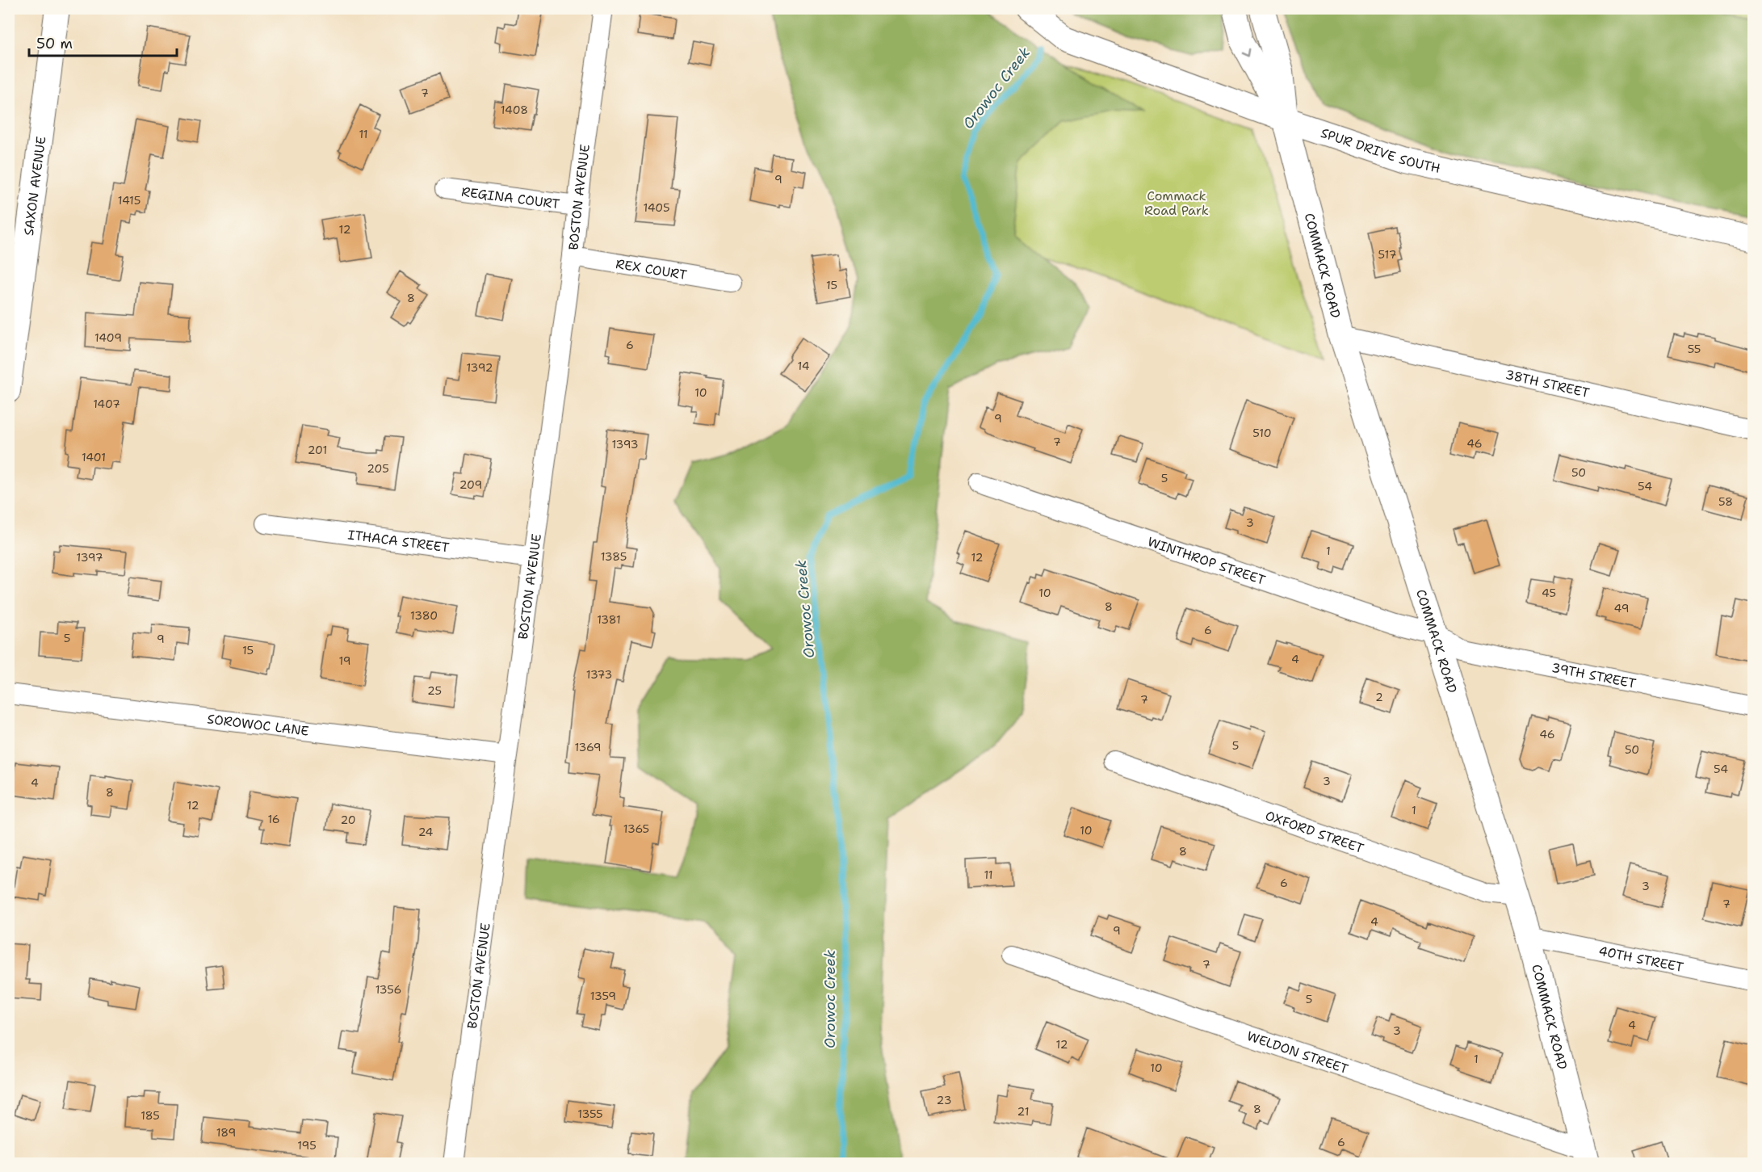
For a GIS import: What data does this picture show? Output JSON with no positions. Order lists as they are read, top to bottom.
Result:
{
  "streets": {
    "street": [
      "SPUR DRIVE SOUTH",
      "SAXON AVENUE",
      "BOSTON AVENUE",
      "REGINA COURT",
      "COMMACK ROAD",
      "REX COURT",
      "38TH STREET",
      "ITHACA STREET",
      "WINTHROP STREET",
      "39TH STREET",
      "SOROWOC LANE",
      "OXFORD STREET",
      "40TH STREET",
      "WELDON STREET"
    ]
  },
  "crossings": [
    ["SPUR DRIVE SOUTH", "COMMACK ROAD"],
    ["BOSTON AVENUE", "REGINA COURT"],
    ["BOSTON AVENUE", "REX COURT"],
    ["BOSTON AVENUE", "ITHACA STREET"],
    ["BOSTON AVENUE", "SOROWOC LANE"],
    ["COMMACK ROAD", "38TH STREET"],
    ["COMMACK ROAD", "WINTHROP STREET"],
    ["COMMACK ROAD", "39TH STREET"],
    ["COMMACK ROAD", "OXFORD STREET"],
    ["COMMACK ROAD", "40TH STREET"],
    ["COMMACK ROAD", "WELDON STREET"],
    ["WINTHROP STREET", "39TH STREET"]
  ],
  "water": ["Orowoc Creek"],
  "parks": ["Commack Road Park"],
  "house_numbers": [
    "7",
    "1408",
    "11",
    "9",
    "1415",
    "1405",
    "12",
    "517",
    "15",
    "8",
    "1409",
    "6",
    "55",
    "14",
    "1392",
    "10",
    "1407",
    "9",
    "510",
    "7",
    "46",
    "1393",
    "201",
    "1401",
    "205",
    "50",
    "5",
    "209",
    "54",
    "58",
    "3",
    "1",
    "1385",
    "1397",
    "12",
    "10",
    "45",
    "8",
    "49",
    "1380",
    "1381",
    "6",
    "5",
    "9",
    "15",
    "4",
    "19",
    "1373",
    "25",
    "2",
    "7",
    "46",
    "5",
    "1369",
    "50",
    "54",
    "3",
    "4",
    "8",
    "12",
    "1",
    "16",
    "20",
    "1365",
    "10",
    "24",
    "8",
    "11",
    "6",
    "3",
    "7",
    "4",
    "9",
    "7",
    "1356",
    "1359",
    "5",
    "4",
    "3",
    "12",
    "1",
    "10",
    "23",
    "8",
    "21",
    "1355",
    "185",
    "189",
    "6",
    "195"
  ],
  "scale_bar": "50 m"
}
